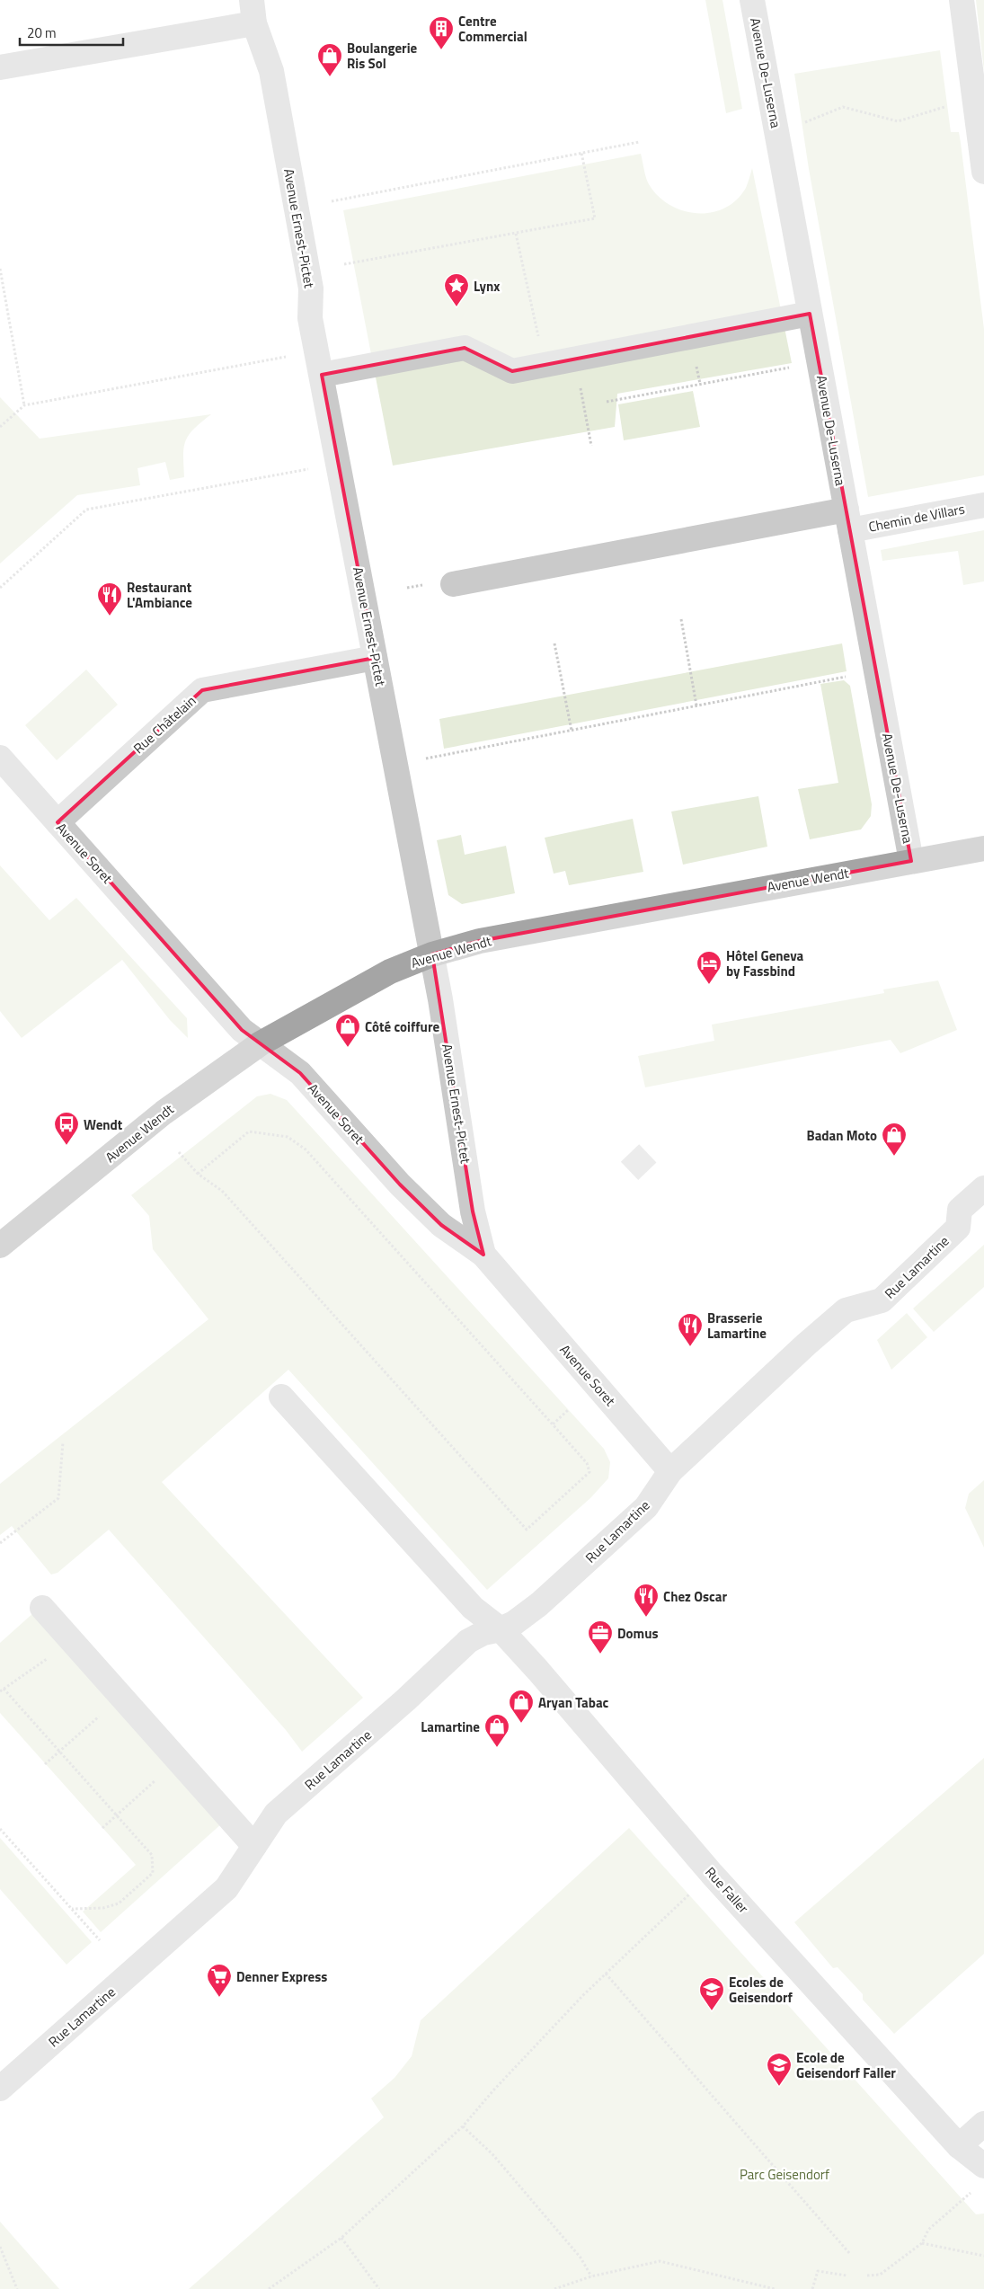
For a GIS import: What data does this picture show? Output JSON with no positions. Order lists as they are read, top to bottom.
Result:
{
  "streets": {
    "main road": ["Avenue Wendt"],
    "street": [
      "Avenue De-Luserna",
      "Avenue Ernest-Pictet",
      "Chemin de Villars",
      "Rue Châtelain",
      "Avenue Soret",
      "Rue Lamartine",
      "Rue Faller"
    ]
  },
  "crossings": [
    ["Avenue De-Luserna", "Chemin de Villars"],
    ["Avenue De-Luserna", "Avenue Wendt"],
    ["Avenue Ernest-Pictet", "Rue Châtelain"],
    ["Avenue Ernest-Pictet", "Avenue Soret"],
    ["Avenue Ernest-Pictet", "Avenue Wendt"],
    ["Rue Châtelain", "Avenue Soret"],
    ["Avenue Soret", "Avenue Wendt"],
    ["Avenue Soret", "Rue Lamartine"],
    ["Rue Lamartine", "Rue Faller"]
  ],
  "parks": ["Parc Geisendorf"],
  "places": {
    "building": ["Centre Commercial"],
    "shop": [
      "Boulangerie Ris Sol",
      "Côté coiffure",
      "Badan Moto",
      "Aryan Tabac",
      "Lamartine"
    ],
    "place": ["Lynx"],
    "restaurant": ["Restaurant L'Ambiance", "Brasserie Lamartine", "Chez Oscar"],
    "hotel": ["Hôtel Geneva by Fassbind"],
    "bus stop": ["Wendt"],
    "office": ["Domus"],
    "supermarket": ["Denner Express"],
    "school or university": ["Ecoles de Geisendorf", "Ecole de Geisendorf Faller"]
  },
  "scale_bar": "20 m"
}
